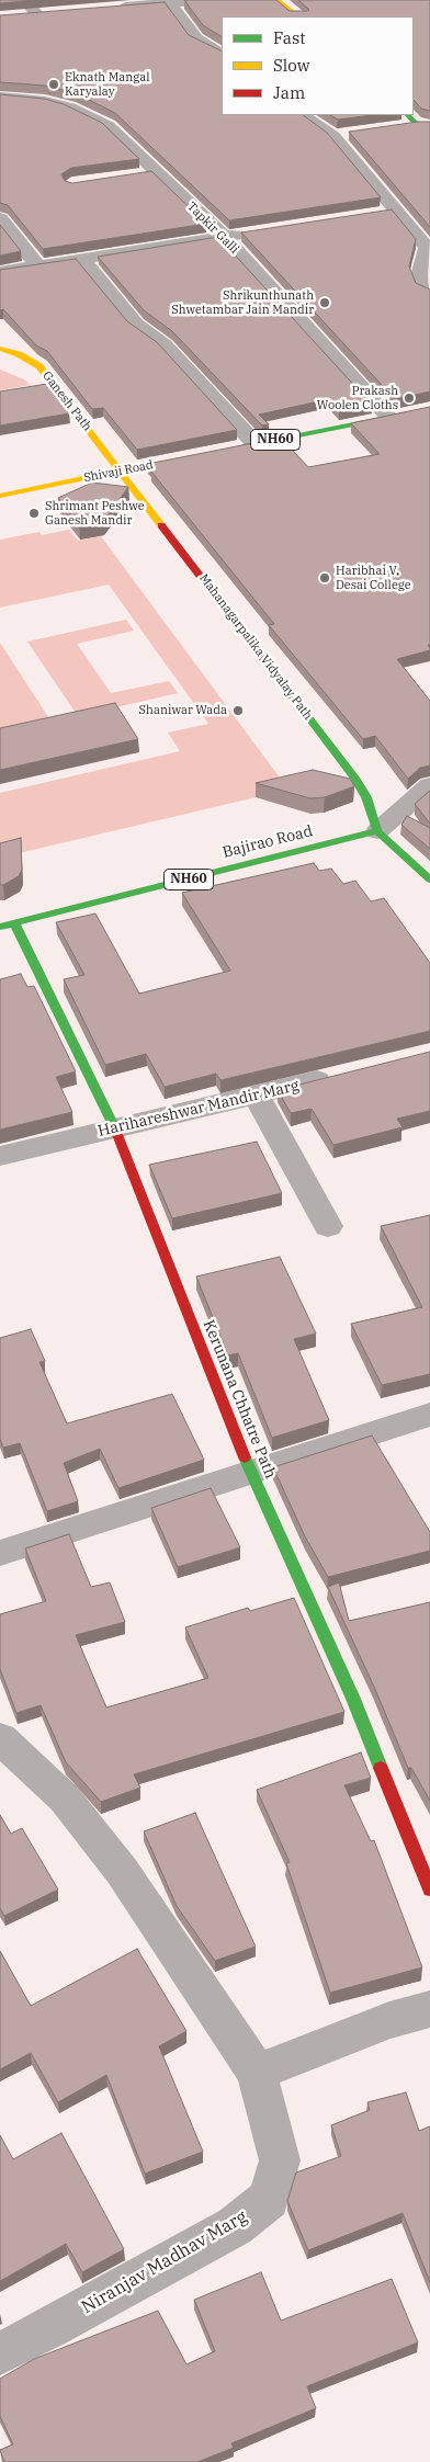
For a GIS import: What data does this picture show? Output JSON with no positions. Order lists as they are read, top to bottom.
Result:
{
  "streets": {
    "main road": [
      "Ganesh Path",
      "NH60",
      "Shivaji Road",
      "Mahanagarpalika Vidyalay Path",
      "Bajirao Road",
      "Kerunana Chhatre Path"
    ],
    "street": ["Tapkir Galli", "Harihareshwar Mandir Marg", "Niranjav Madhav Marg"]
  },
  "crossings": [
    ["Tapkir Galli", "NH60"],
    ["Ganesh Path", "Shivaji Road"],
    ["Ganesh Path", "Mahanagarpalika Vidyalay Path"],
    ["Shivaji Road", "Mahanagarpalika Vidyalay Path"],
    ["Mahanagarpalika Vidyalay Path", "Bajirao Road"],
    ["Bajirao Road", "Kerunana Chhatre Path"],
    ["Harihareshwar Mandir Marg", "Kerunana Chhatre Path"]
  ],
  "places": [
    "Eknath Mangal Karyalay",
    "Shrikunthunath Shwetambar Jain Mandir",
    "Prakash Woolen Cloths",
    "Shrimant Peshwe Ganesh Mandir",
    "Haribhai V. Desai College",
    "Shaniwar Wada"
  ],
  "legend": ["Fast", "Slow", "Jam"]
}
